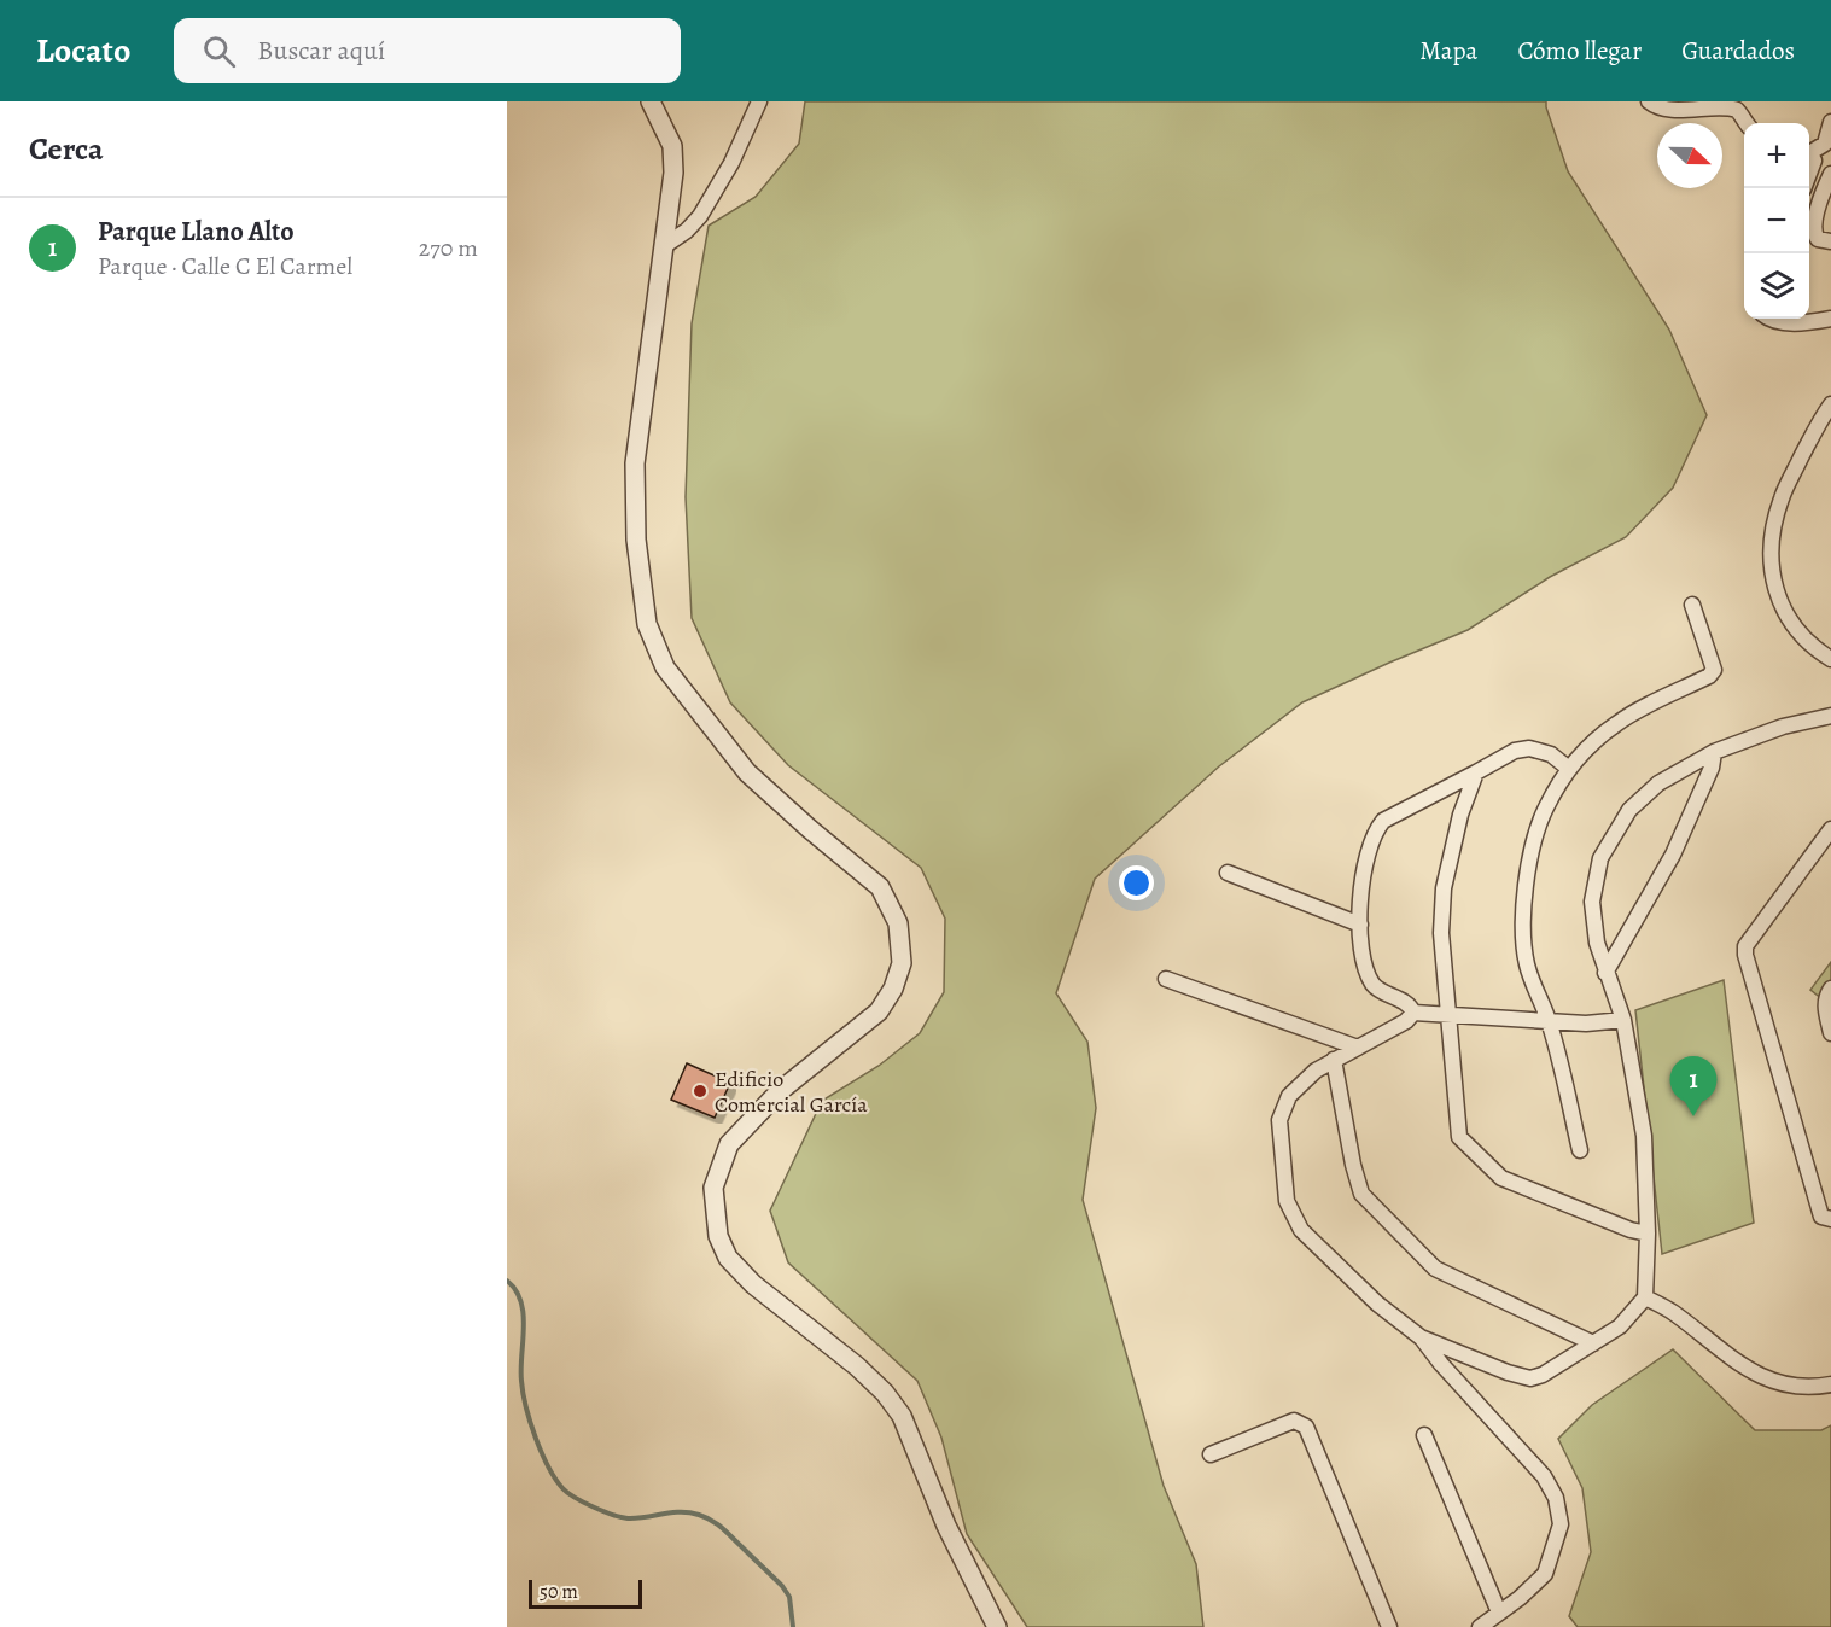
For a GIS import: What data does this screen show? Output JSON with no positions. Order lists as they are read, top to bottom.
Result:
{
  "places": ["Edificio Comercial García"],
  "scale_bar": "50 m",
  "north": "right",
  "page": {
    "header": "Locato",
    "search": "Buscar aquí",
    "nav": ["Mapa", "Cómo llegar", "Guardados"],
    "heading": "Cerca",
    "map_buttons": ["+", "−"],
    "list": [
      {
        "mark": "1",
        "name": "Parque Llano Alto",
        "note": "Parque · Calle C El Carmel",
        "value": "270 m"
      }
    ],
    "pins": "1",
    "scale": "50 m"
  }
}
